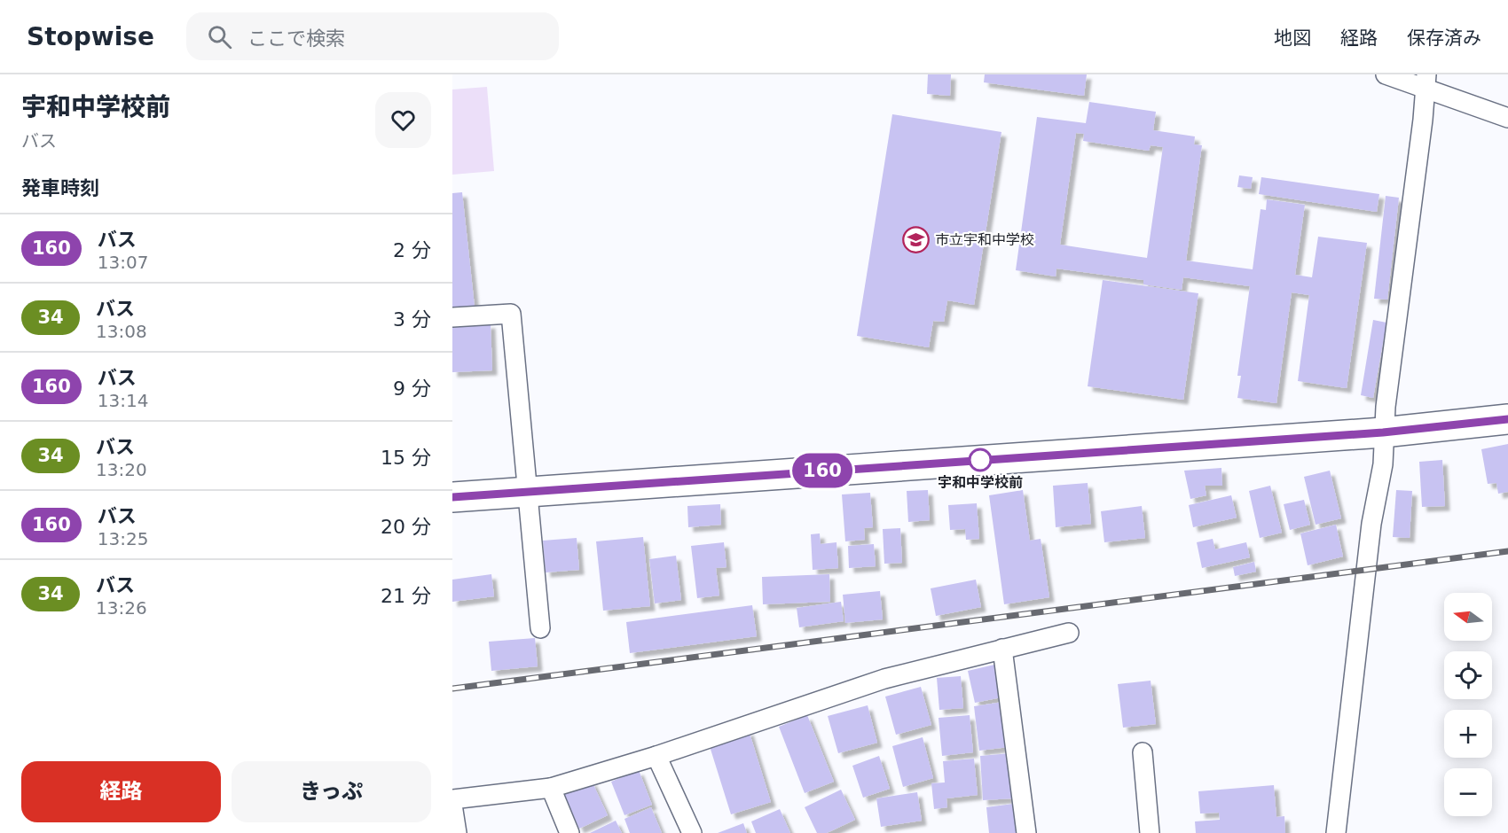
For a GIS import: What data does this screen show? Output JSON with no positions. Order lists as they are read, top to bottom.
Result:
{
  "places": {
    "school or university": ["市立宇和中学校"],
    "other": ["宇和中学校前"]
  },
  "lines": ["bus line 160"],
  "north": "left",
  "page": {
    "header": "Stopwise",
    "search": "ここで検索",
    "nav": ["地図", "経路", "保存済み"],
    "heading": [
      ["宇和中学校前", "バス"],
      "発車時刻"
    ],
    "on_map": "160",
    "list": [
      {
        "mark": "160",
        "name": "バス",
        "note": "13:07",
        "value": "2 分"
      },
      {
        "mark": "34",
        "name": "バス",
        "note": "13:08",
        "value": "3 分"
      },
      {
        "mark": "160",
        "name": "バス",
        "note": "13:14",
        "value": "9 分"
      },
      {
        "mark": "34",
        "name": "バス",
        "note": "13:20",
        "value": "15 分"
      },
      {
        "mark": "160",
        "name": "バス",
        "note": "13:25",
        "value": "20 分"
      },
      {
        "mark": "34",
        "name": "バス",
        "note": "13:26",
        "value": "21 分"
      }
    ],
    "map_buttons": ["+", "−"],
    "buttons": ["経路", "きっぷ"]
  }
}
